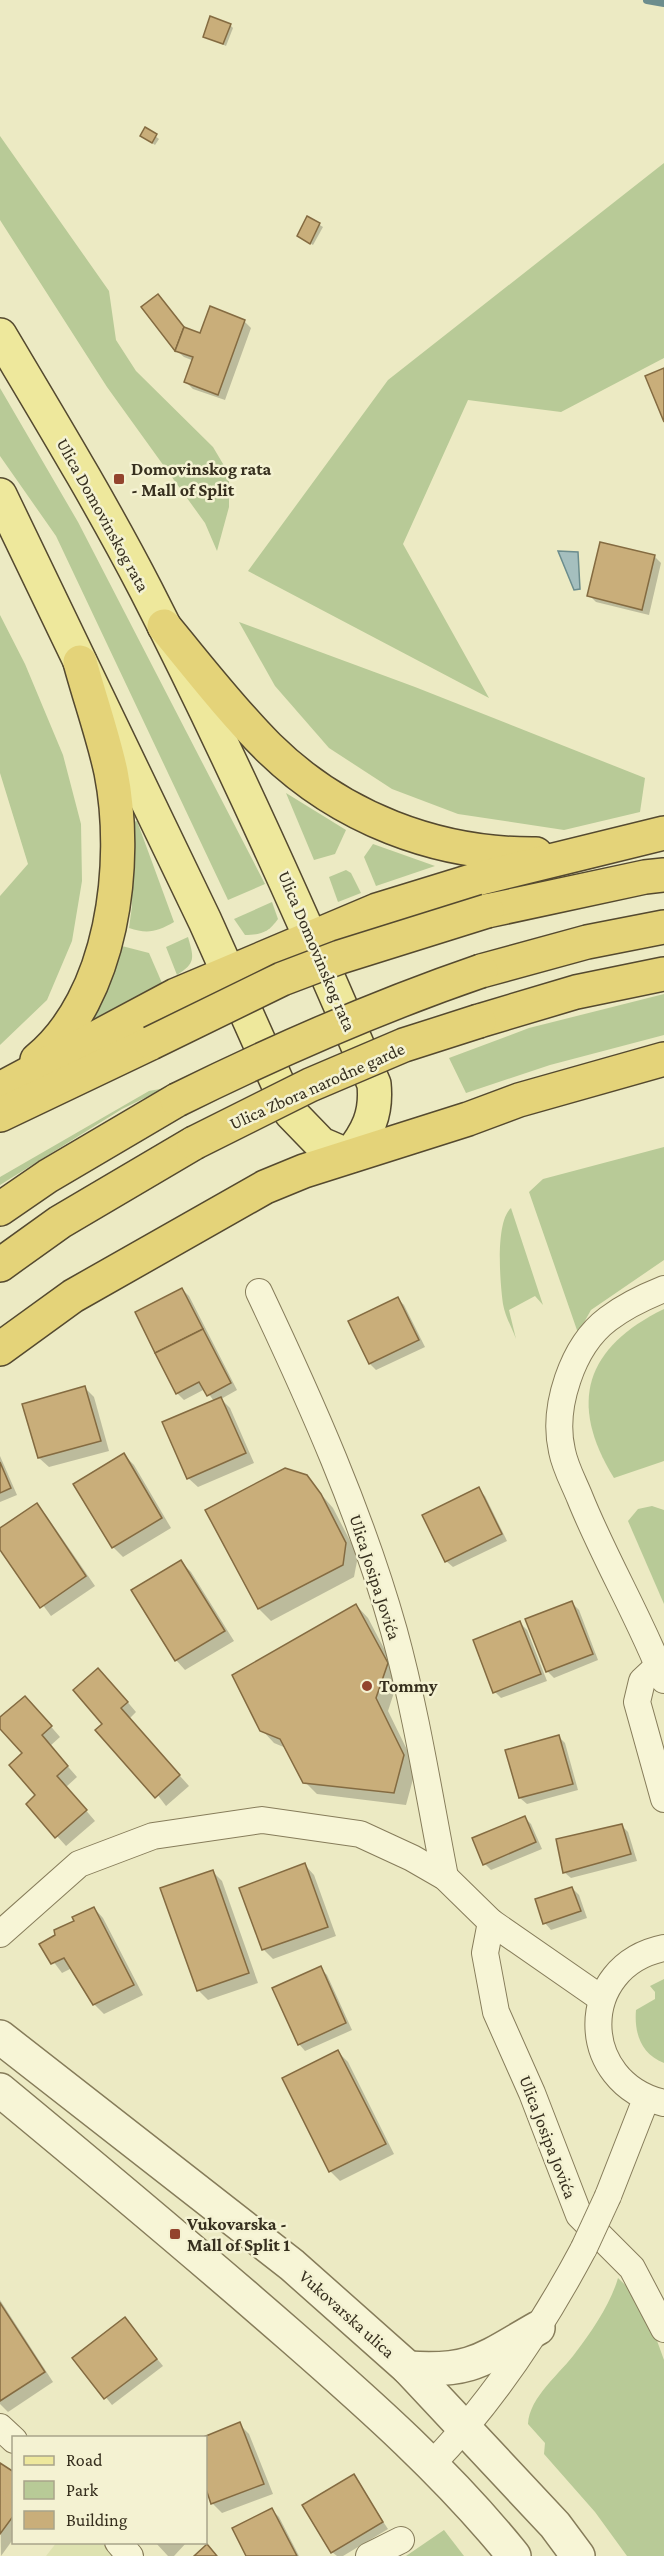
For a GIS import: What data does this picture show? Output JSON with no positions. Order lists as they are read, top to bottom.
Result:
{
  "streets": {
    "highway": ["Ulica Zbora narodne garde"],
    "main road": ["Ulica Domovinskog rata"],
    "street": ["Ulica Josipa Jovića", "Vukovarska ulica"]
  },
  "places": {
    "transit": ["Domovinskog rata - Mall of Split", "Vukovarska - Mall of Split 1"],
    "other": ["Tommy"]
  },
  "legend": ["Road", "Park", "Building"]
}
